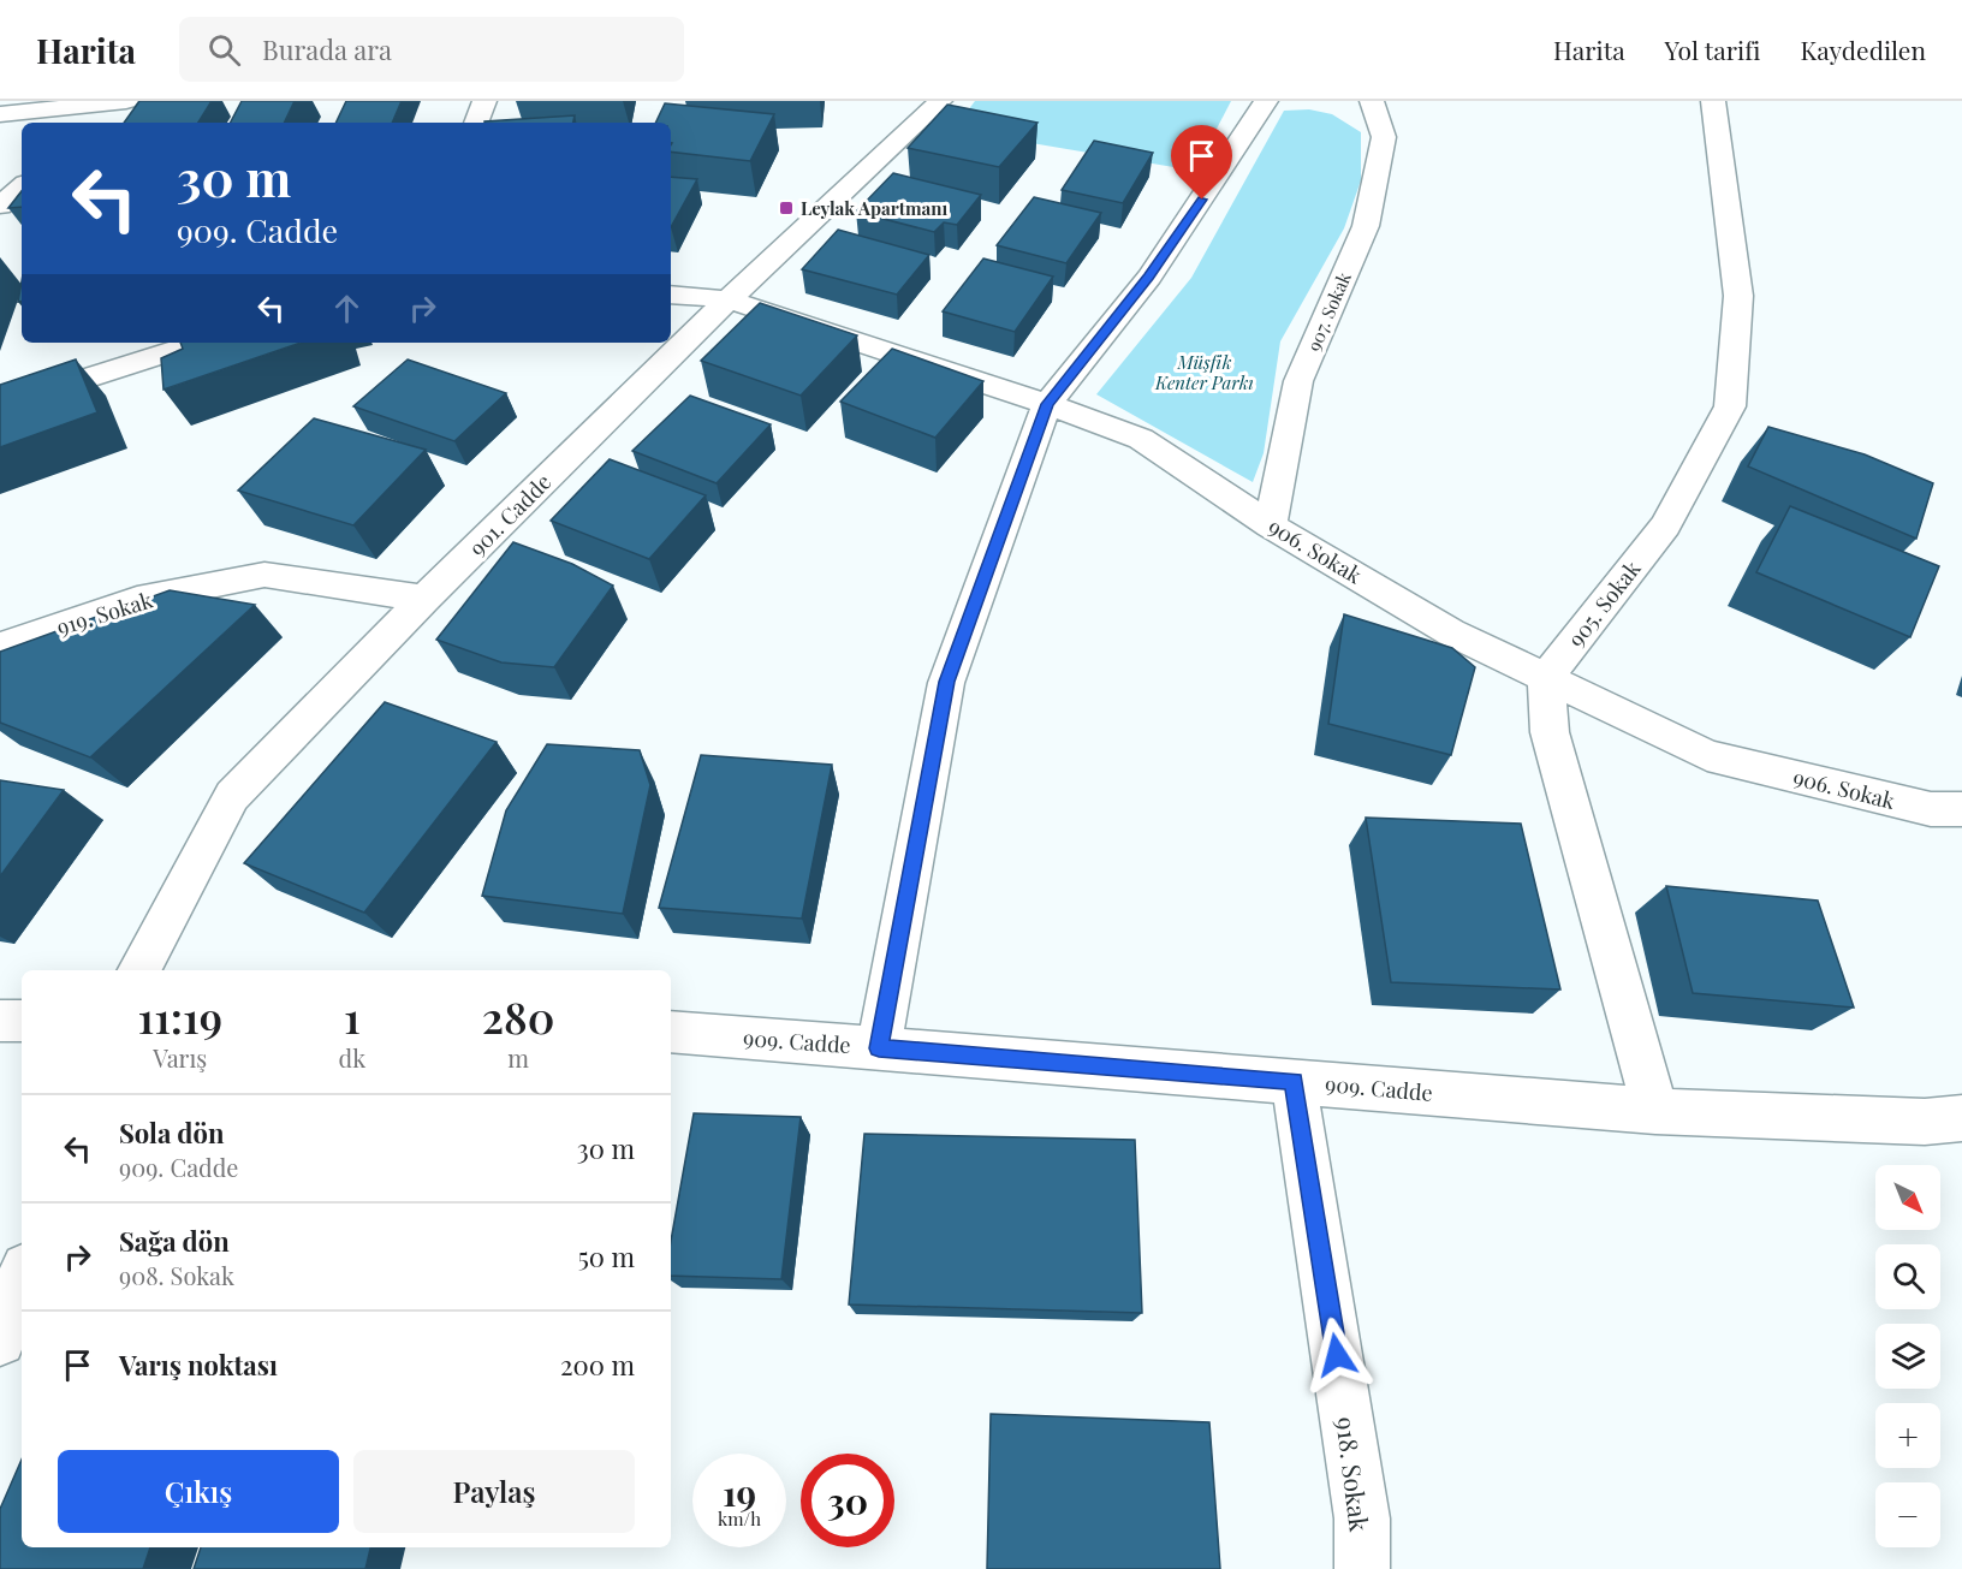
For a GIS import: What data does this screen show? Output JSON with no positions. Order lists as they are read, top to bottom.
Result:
{
  "streets": {
    "street": [
      "907. Sokak",
      "901. Cadde",
      "906. Sokak",
      "905. Sokak",
      "919. Sokak",
      "909. Cadde",
      "918. Sokak"
    ]
  },
  "crossings": [
    ["907. Sokak", "906. Sokak"],
    ["901. Cadde", "906. Sokak"],
    ["901. Cadde", "919. Sokak"],
    ["906. Sokak", "905. Sokak"],
    ["909. Cadde", "918. Sokak"]
  ],
  "parks": ["Müşfik Kenter Parkı"],
  "places": {
    "transit": ["Leylak Apartmanı"]
  },
  "north": "bottom right",
  "page": {
    "header": "Harita",
    "search": "Burada ara",
    "nav": ["Harita", "Yol tarifi", "Kaydedilen"],
    "turn": ["30 m", "909. Cadde"],
    "eta": [
      "11:19",
      "Varış",
      "1",
      "dk",
      "280",
      "m"
    ],
    "list": [
      {
        "name": "Sola dön",
        "note": "909. Cadde",
        "value": "30 m"
      },
      {
        "name": "Sağa dön",
        "note": "908. Sokak",
        "value": "50 m"
      },
      {
        "name": "Varış noktası",
        "value": "200 m"
      }
    ],
    "map_buttons": ["+", "−"],
    "buttons": ["Çıkış", "Paylaş"],
    "speed": "19 km/h",
    "limit": "30"
  }
}
